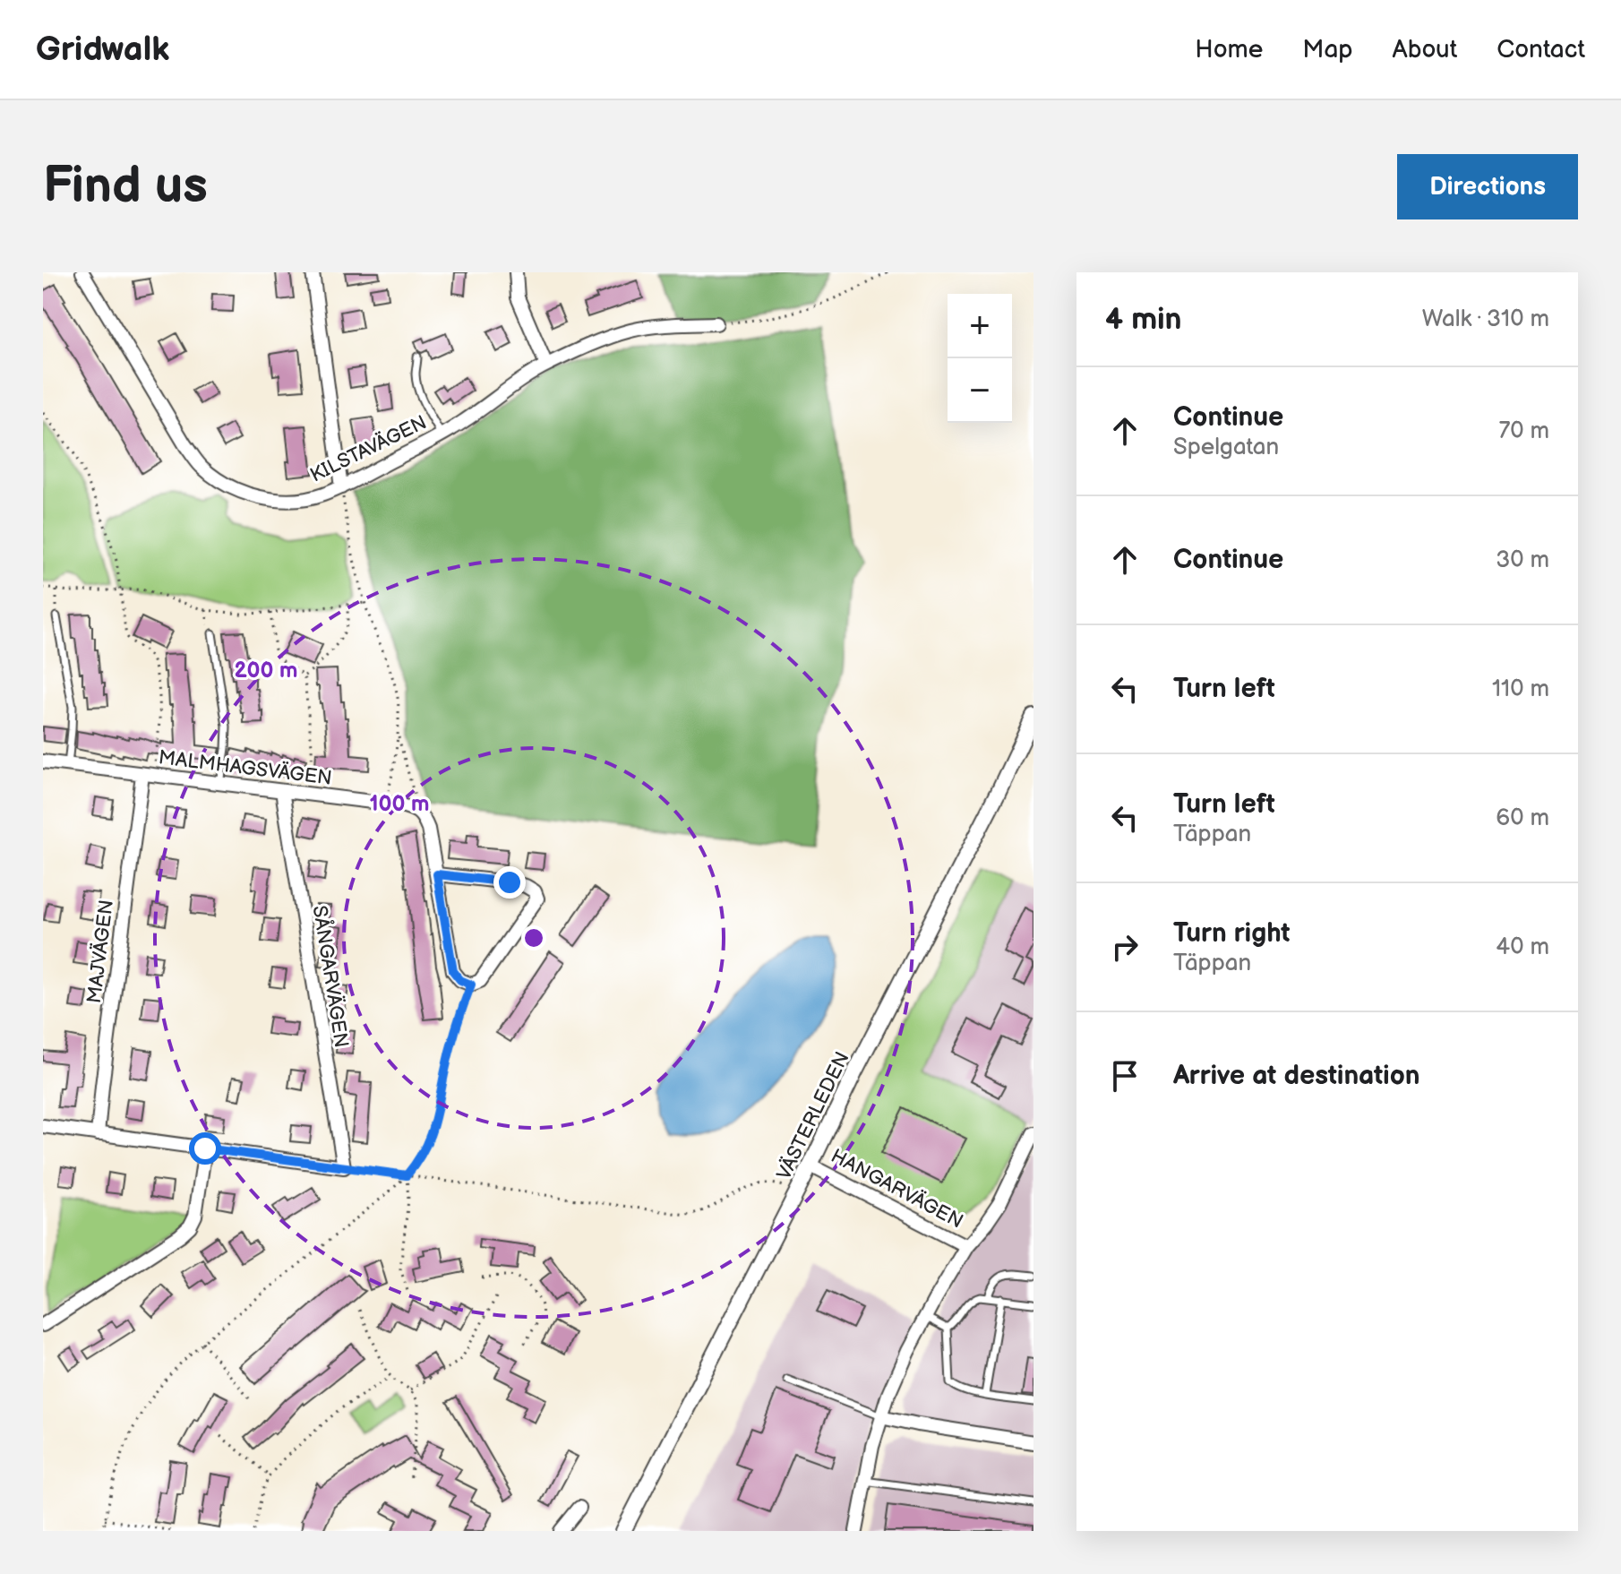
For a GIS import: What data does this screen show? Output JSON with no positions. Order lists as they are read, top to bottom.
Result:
{
  "streets": {
    "street": [
      "KILSTAVÄGEN",
      "MALMHAGSVÄGEN",
      "MAJVÄGEN",
      "SÅNGARVÄGEN",
      "VÄSTERLEDEN",
      "HANGARVÄGEN"
    ]
  },
  "crossings": [
    ["MALMHAGSVÄGEN", "MAJVÄGEN"],
    ["MALMHAGSVÄGEN", "SÅNGARVÄGEN"],
    ["VÄSTERLEDEN", "HANGARVÄGEN"]
  ],
  "page": {
    "header": "Gridwalk",
    "nav": [
      "Home",
      "Map",
      "About",
      "Contact"
    ],
    "buttons": "Directions",
    "title": "Find us",
    "heading": ["4 min", "Walk · 310 m"],
    "map_buttons": ["+", "−"],
    "list": [
      ["Continue", "Spelgatan", "70 m"],
      ["Continue", "30 m"],
      ["Turn left", "110 m"],
      ["Turn left", "Täppan", "60 m"],
      ["Turn right", "Täppan", "40 m"],
      "Arrive at destination"
    ]
  },
  "rings": ["200 m", "100 m"]
}
